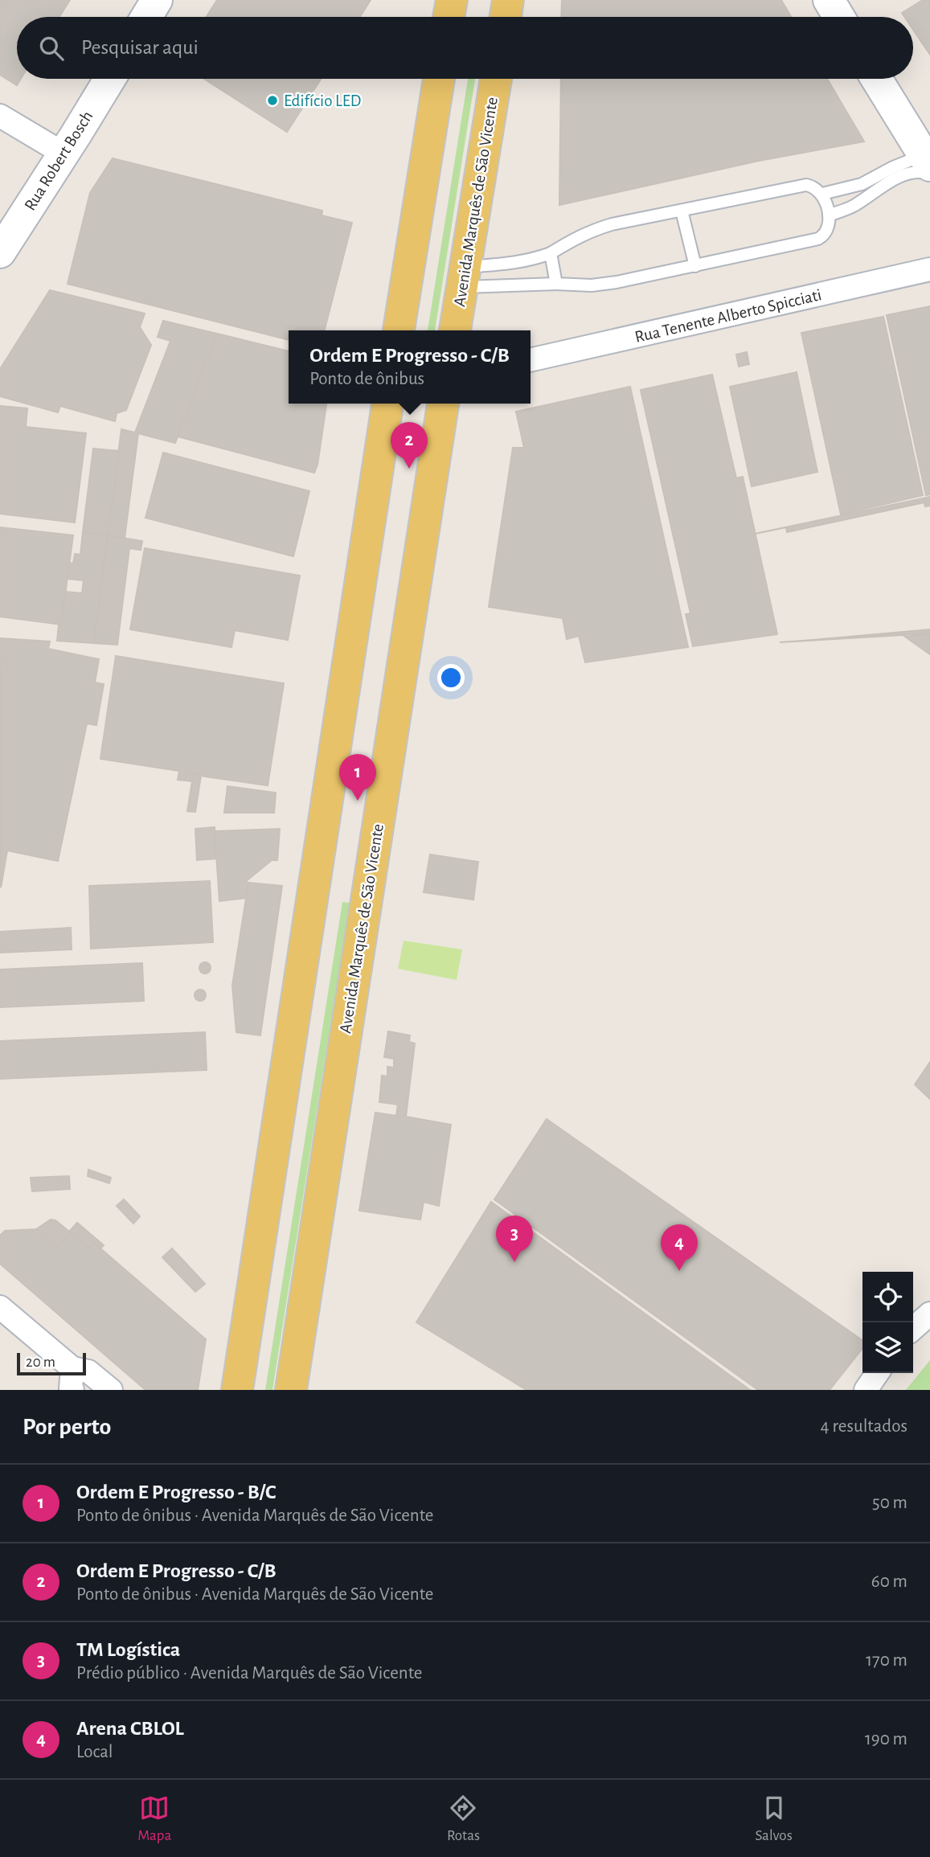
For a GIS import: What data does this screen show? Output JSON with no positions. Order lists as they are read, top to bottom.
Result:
{
  "streets": {
    "main road": ["Avenida Marquês de São Vicente"],
    "street": ["Rua Robert Bosch", "Rua Tenente Alberto Spicciati"]
  },
  "places": ["Edifício LED"],
  "scale_bar": "20 m",
  "page": {
    "search": "Pesquisar aqui",
    "popup": ["Ordem E Progresso - C/B", "Ponto de ônibus"],
    "pins": [
      "2",
      "1",
      "3",
      "4"
    ],
    "scale": "20 m",
    "heading": ["Por perto", "4 resultados"],
    "list": [
      {
        "mark": "1",
        "name": "Ordem E Progresso - B/C",
        "note": "Ponto de ônibus · Avenida Marquês de São Vicente",
        "value": "50 m"
      },
      {
        "mark": "2",
        "name": "Ordem E Progresso - C/B",
        "note": "Ponto de ônibus · Avenida Marquês de São Vicente",
        "value": "60 m"
      },
      {
        "mark": "3",
        "name": "TM Logística",
        "note": "Prédio público · Avenida Marquês de São Vicente",
        "value": "170 m"
      },
      {
        "mark": "4",
        "name": "Arena CBLOL",
        "note": "Local",
        "value": "190 m"
      }
    ],
    "nav": ["Mapa", "Rotas", "Salvos"]
  }
}
